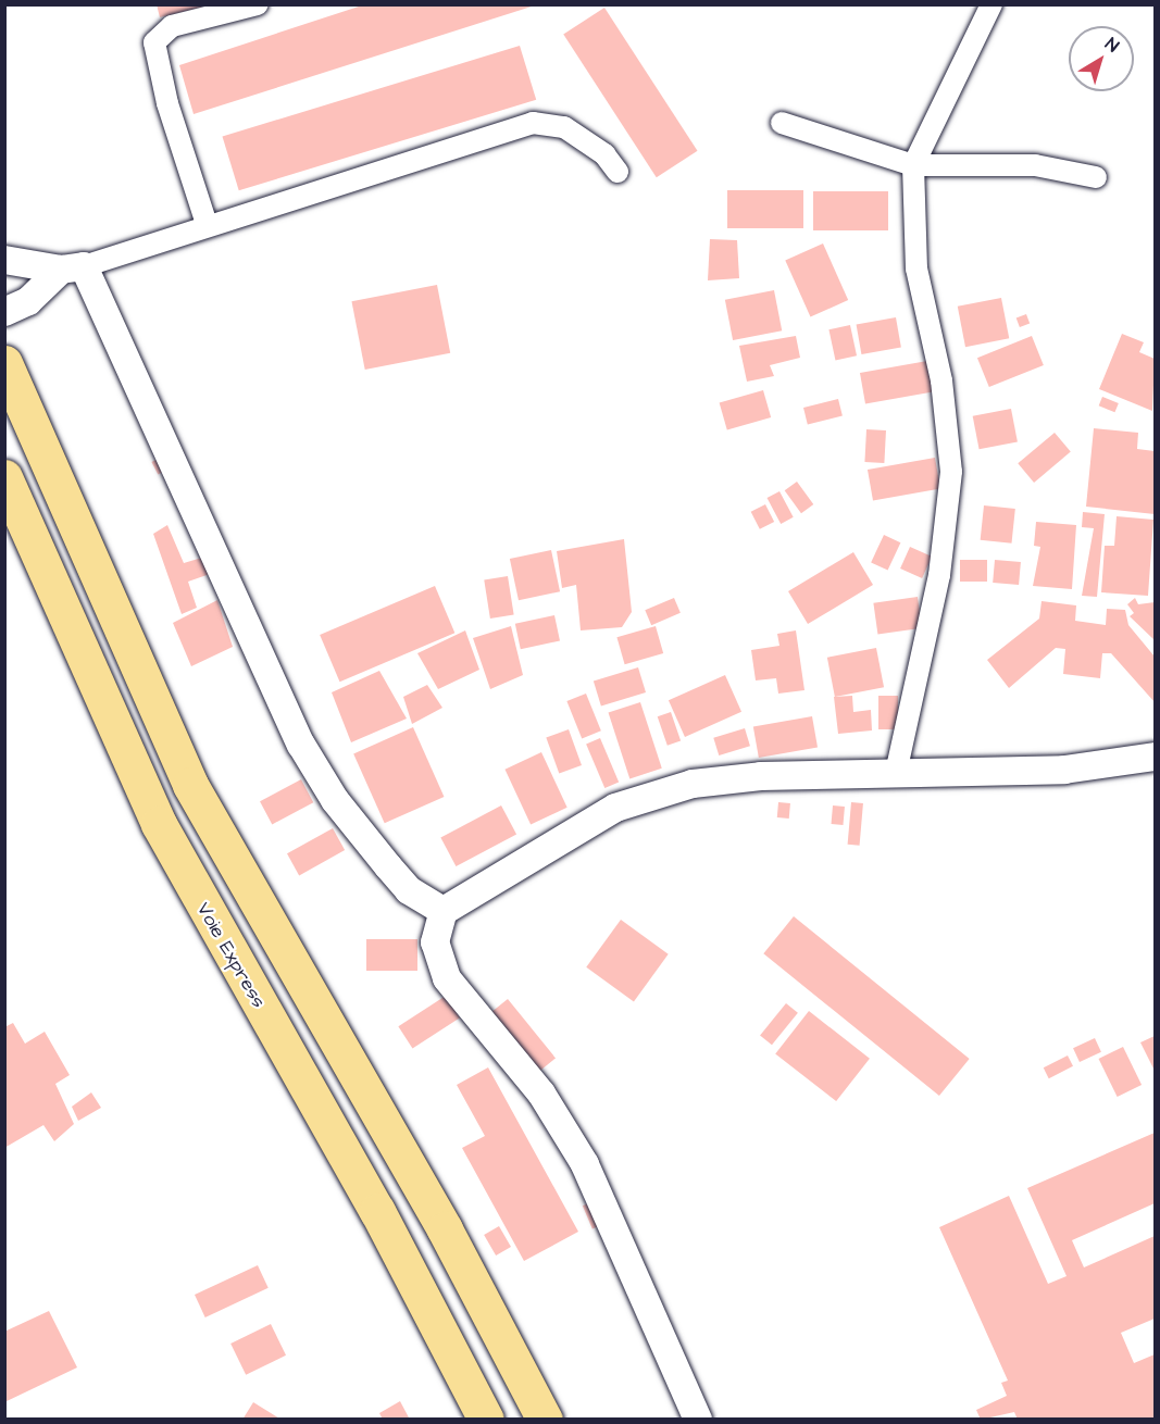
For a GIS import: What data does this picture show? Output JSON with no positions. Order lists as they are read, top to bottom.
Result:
{
  "streets": {
    "highway": ["Voie Express"]
  },
  "north": "top right"
}
